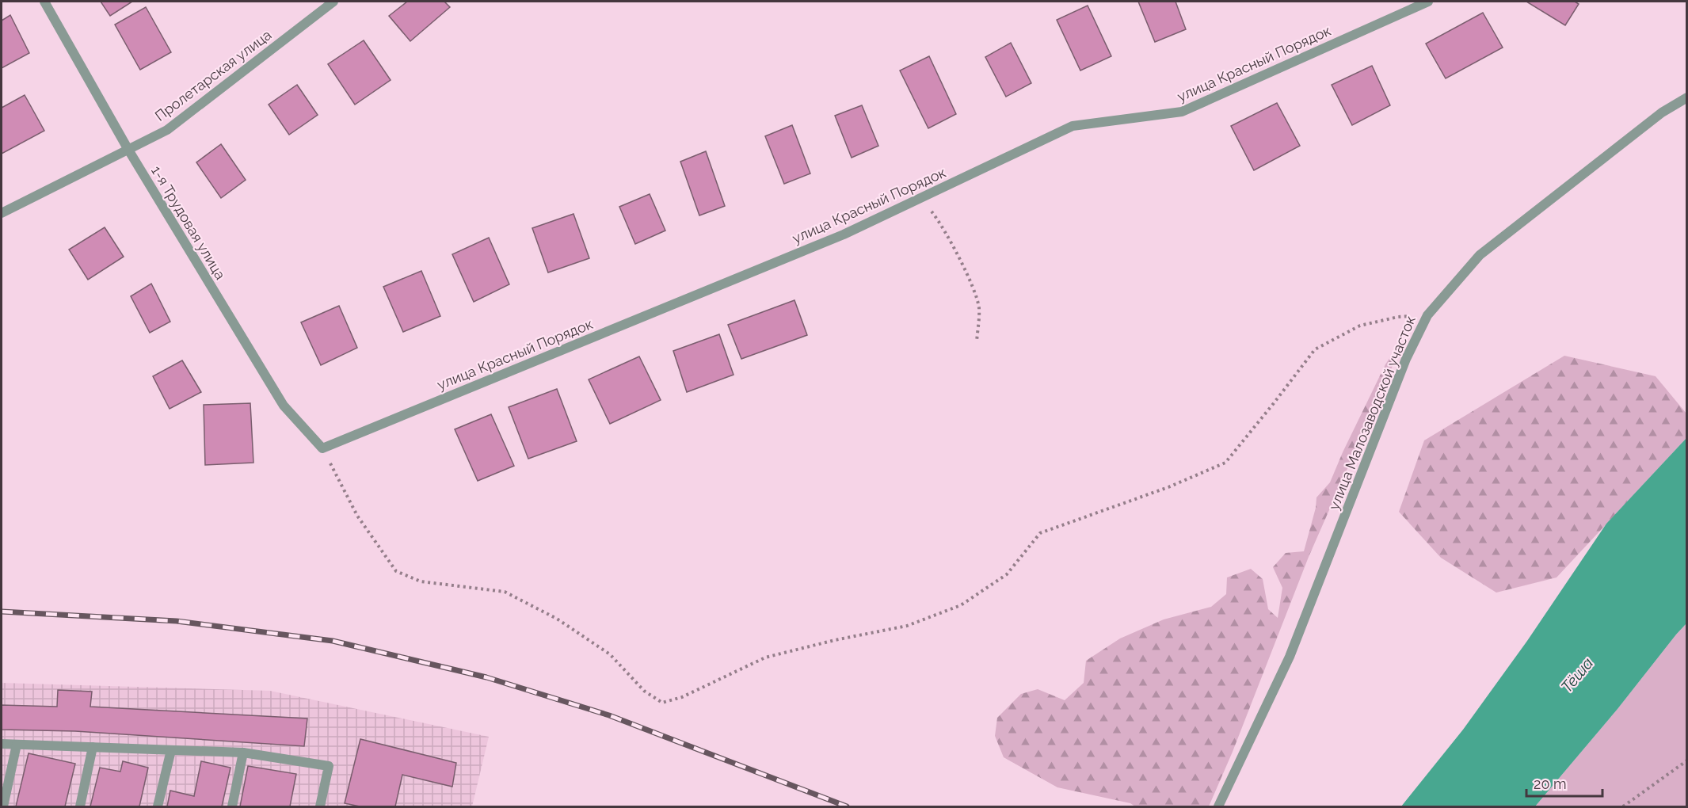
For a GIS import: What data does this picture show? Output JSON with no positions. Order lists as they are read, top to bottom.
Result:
{
  "streets": {
    "street": [
      "улица Красный Порядок",
      "Пролетарская улица",
      "1-я Трудовая улица",
      "улица Малозаводской участок"
    ]
  },
  "crossings": [
    ["улица Красный Порядок", "1-я Трудовая улица"],
    ["Пролетарская улица", "1-я Трудовая улица"]
  ],
  "water": ["Тёша"],
  "scale_bar": "20 m"
}
